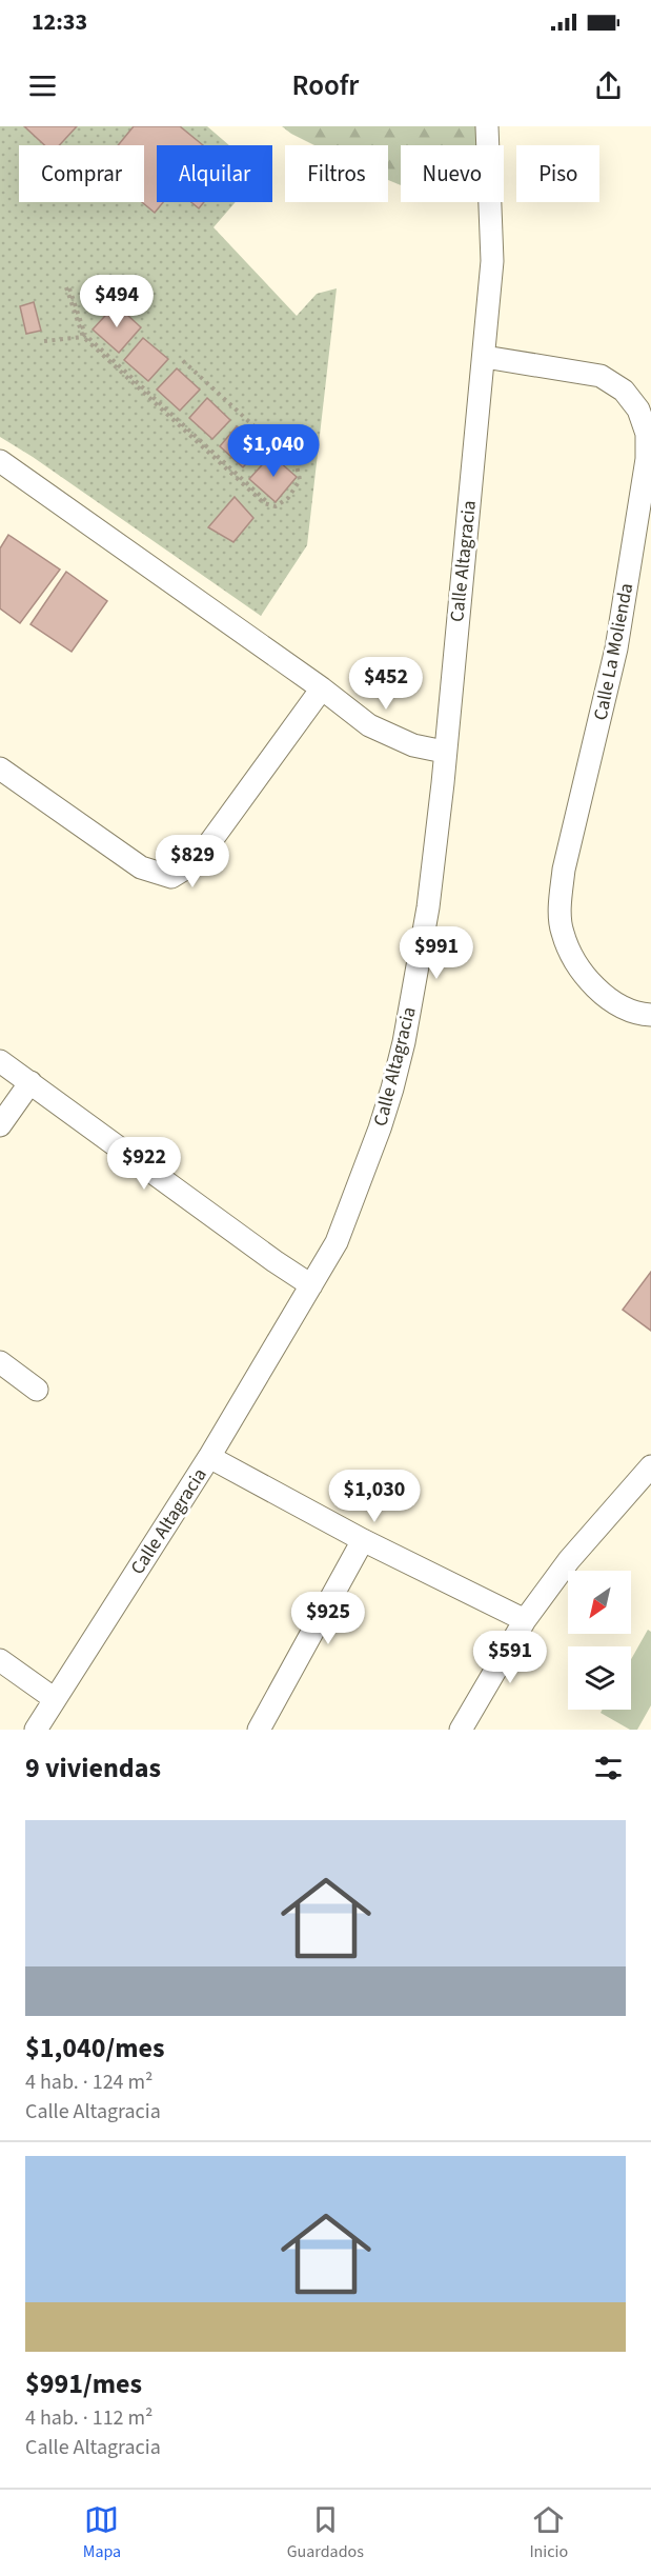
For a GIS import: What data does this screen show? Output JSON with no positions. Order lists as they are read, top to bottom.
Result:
{
  "streets": {
    "street": ["Calle Altagracia", "Calle La Molienda"]
  },
  "crossings": [
    ["Calle Altagracia", "Calle La Molienda"]
  ],
  "north": "bottom left",
  "page": {
    "status": "12:33",
    "header": "Roofr",
    "chip": [
      "Comprar",
      "Alquilar",
      "Filtros",
      "Nuevo",
      "Piso"
    ],
    "price": [
      "$494",
      "$1,040",
      "$452",
      "$829",
      "$991",
      "$922",
      "$1,030",
      "$925",
      "$591"
    ],
    "heading": "9 viviendas",
    "list": [
      {
        "name": "$1,040/mes",
        "note": "4 hab. · 124 m² · Calle Altagracia"
      },
      {
        "name": "$991/mes",
        "note": "4 hab. · 112 m² · Calle Altagracia"
      }
    ],
    "tabs": ["Mapa", "Guardados", "Inicio"]
  }
}
